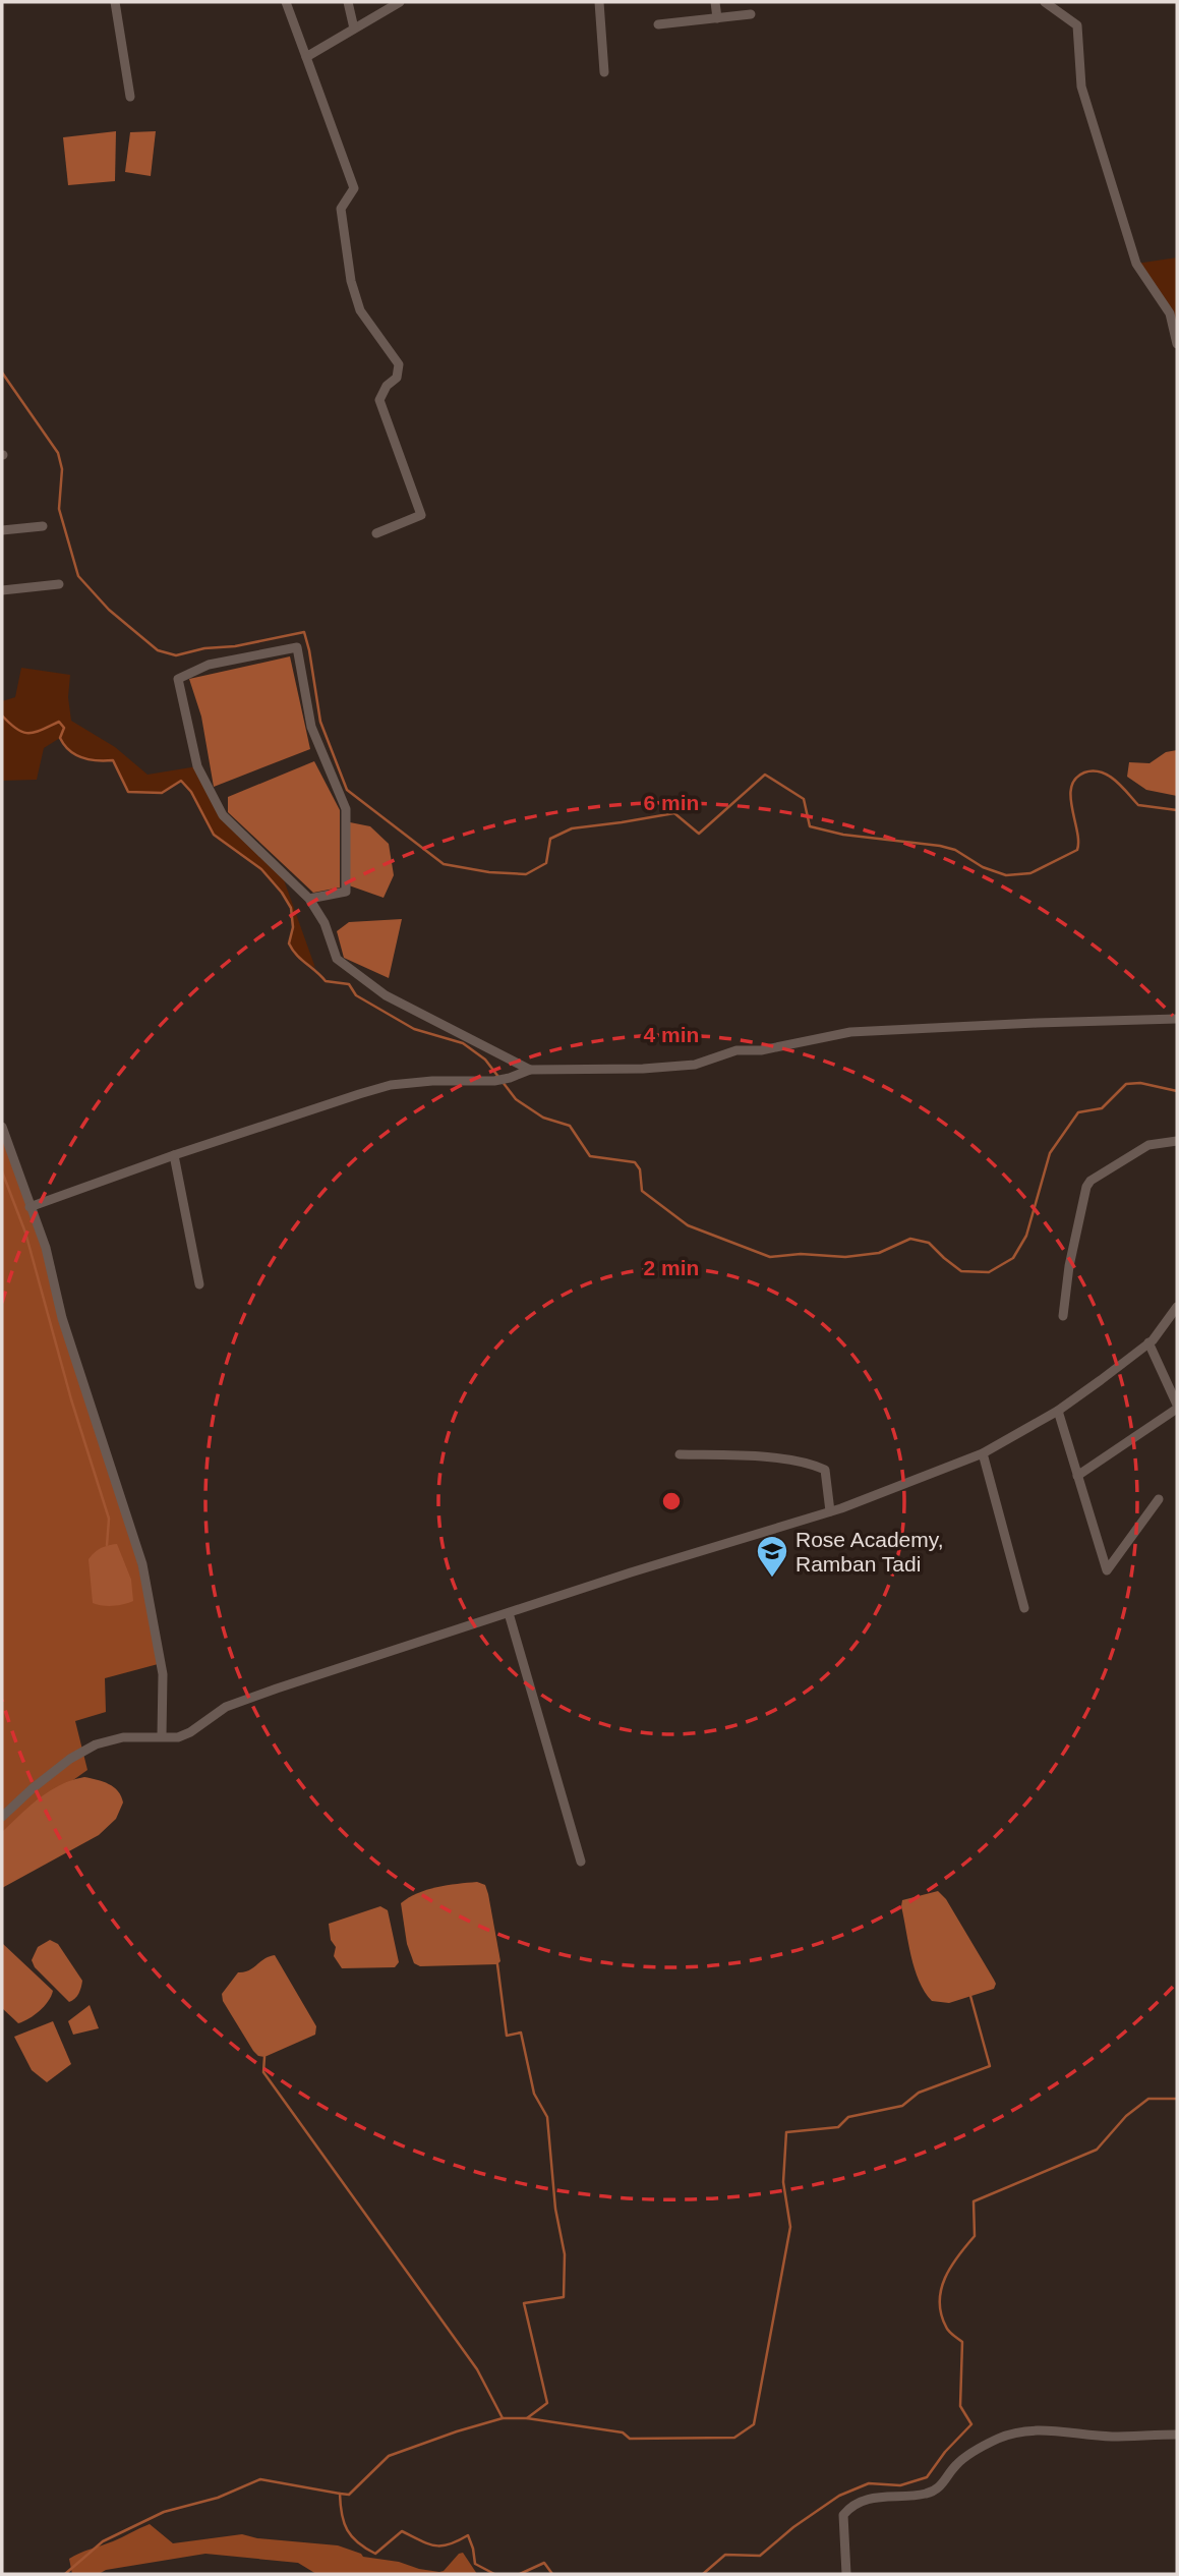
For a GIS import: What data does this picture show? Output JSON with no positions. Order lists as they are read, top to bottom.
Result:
{
  "places": {
    "school or university": ["Rose Academy, Ramban Tadi"]
  },
  "rings": ["6 min", "4 min", "2 min"]
}
